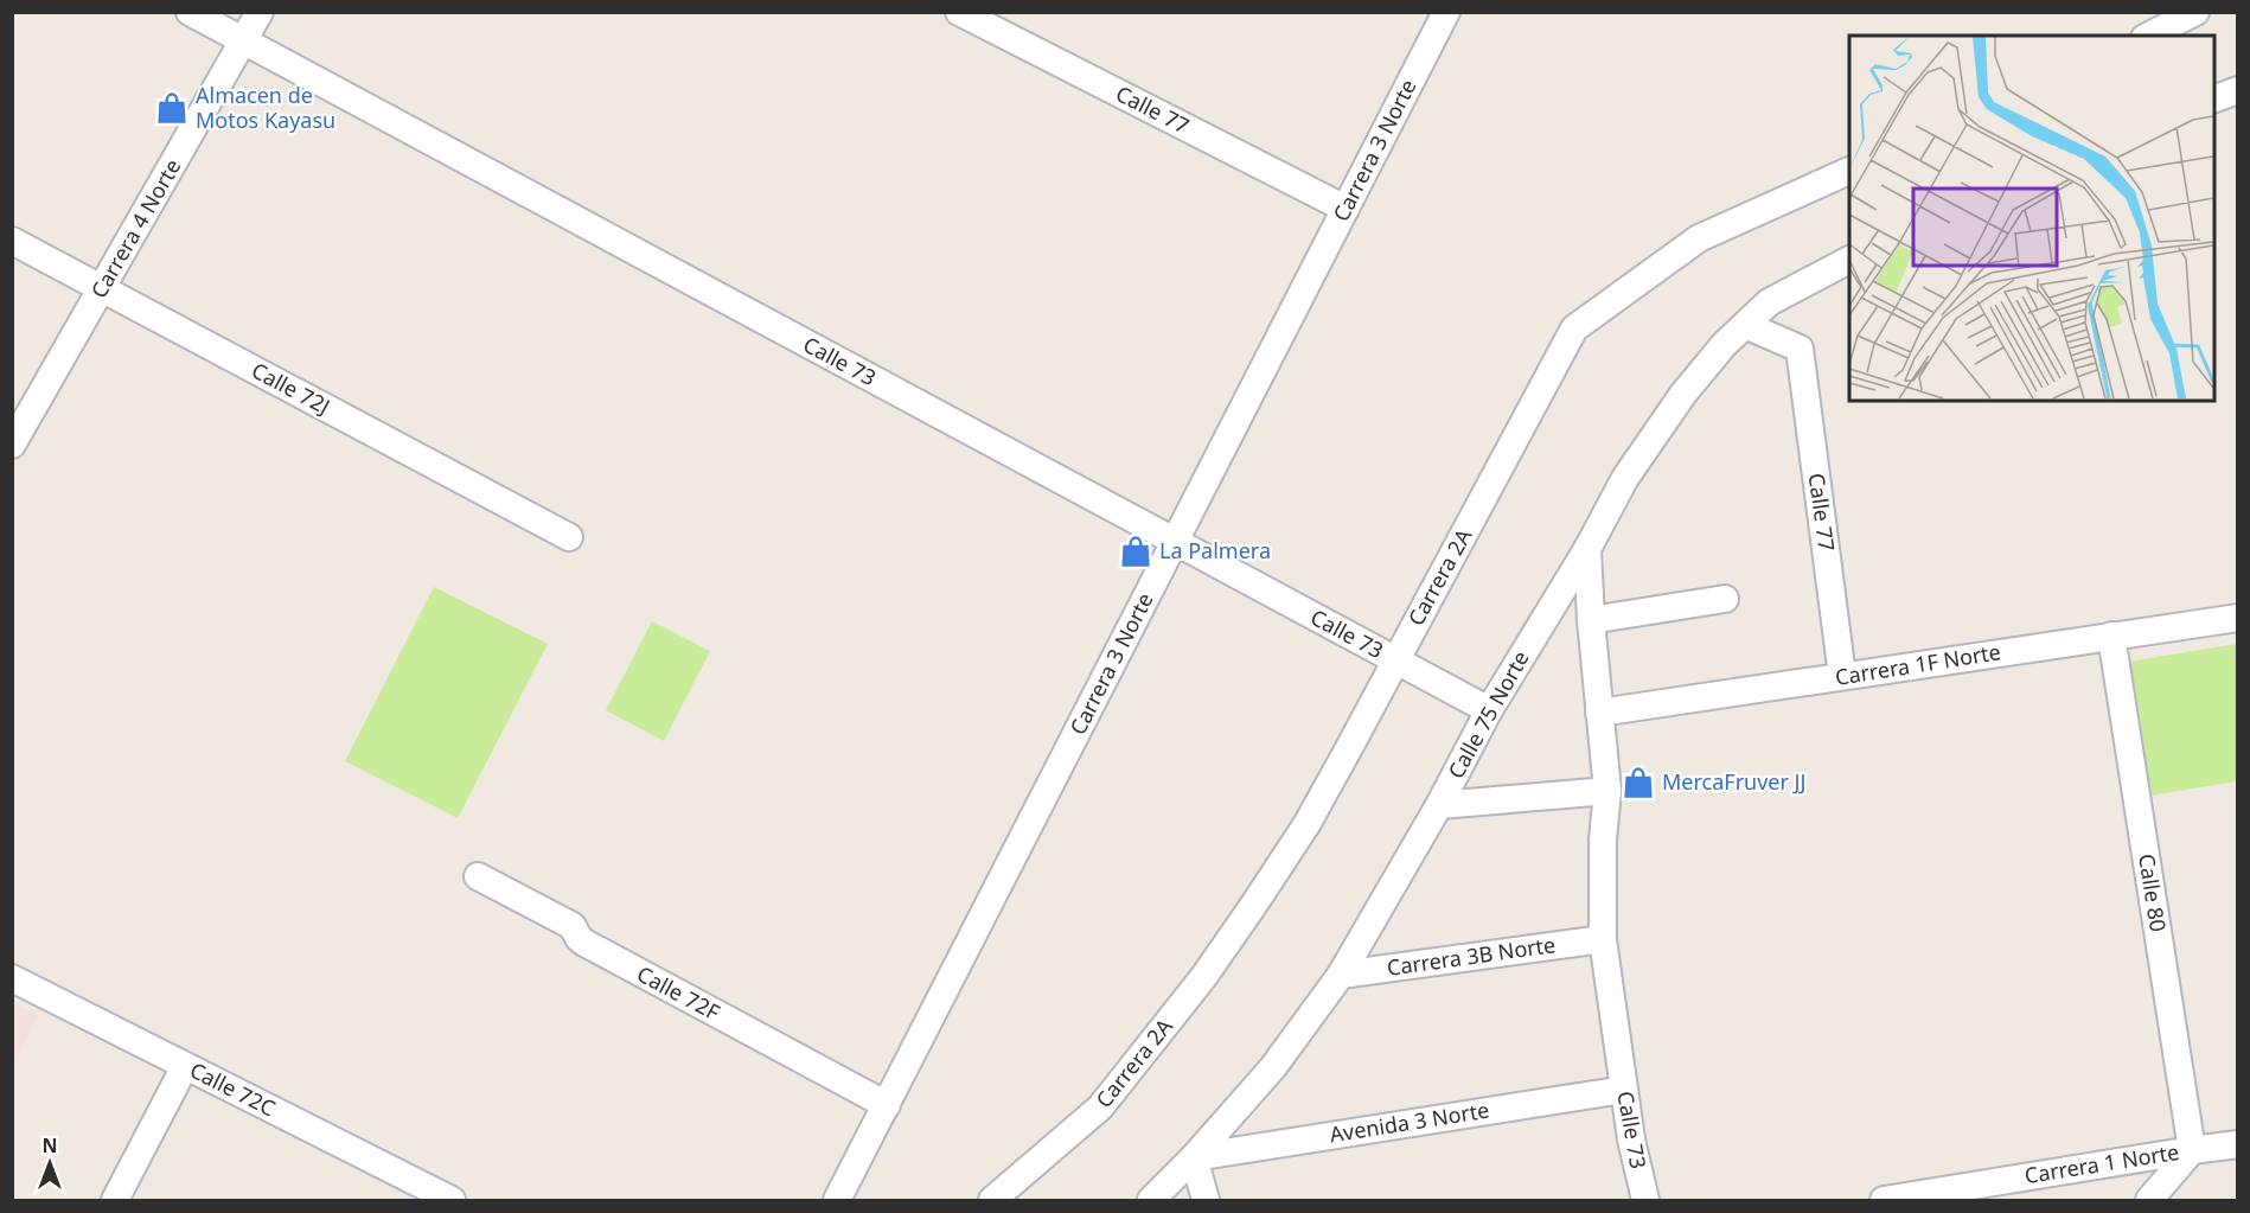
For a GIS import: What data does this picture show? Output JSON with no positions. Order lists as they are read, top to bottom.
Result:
{
  "streets": {
    "street": [
      "Calle 77",
      "Carrera 3 Norte",
      "Carrera 4 Norte",
      "Calle 73",
      "Calle 72J",
      "Carrera 2A",
      "Carrera 1F Norte",
      "Calle 75 Norte",
      "Calle 80",
      "Carrera 3B Norte",
      "Calle 72F",
      "Calle 72C",
      "Avenida 3 Norte",
      "Carrera 1 Norte"
    ]
  },
  "crossings": [
    ["Calle 77", "Carrera 3 Norte"],
    ["Calle 77", "Carrera 1F Norte"],
    ["Calle 77", "Calle 75 Norte"],
    ["Carrera 3 Norte", "Calle 73"],
    ["Carrera 3 Norte", "Calle 72F"],
    ["Carrera 4 Norte", "Calle 73"],
    ["Carrera 4 Norte", "Calle 72J"],
    ["Calle 73", "Carrera 2A"],
    ["Calle 73", "Carrera 1F Norte"],
    ["Calle 73", "Calle 75 Norte"],
    ["Calle 73", "Carrera 3B Norte"],
    ["Calle 73", "Avenida 3 Norte"],
    ["Carrera 1F Norte", "Calle 80"],
    ["Calle 75 Norte", "Carrera 3B Norte"],
    ["Calle 75 Norte", "Avenida 3 Norte"],
    ["Calle 80", "Carrera 1 Norte"]
  ],
  "places": {
    "shop": ["Almacen de Motos Kayasu", "La Palmera", "MercaFruver JJ"]
  },
  "north": "top"
}
